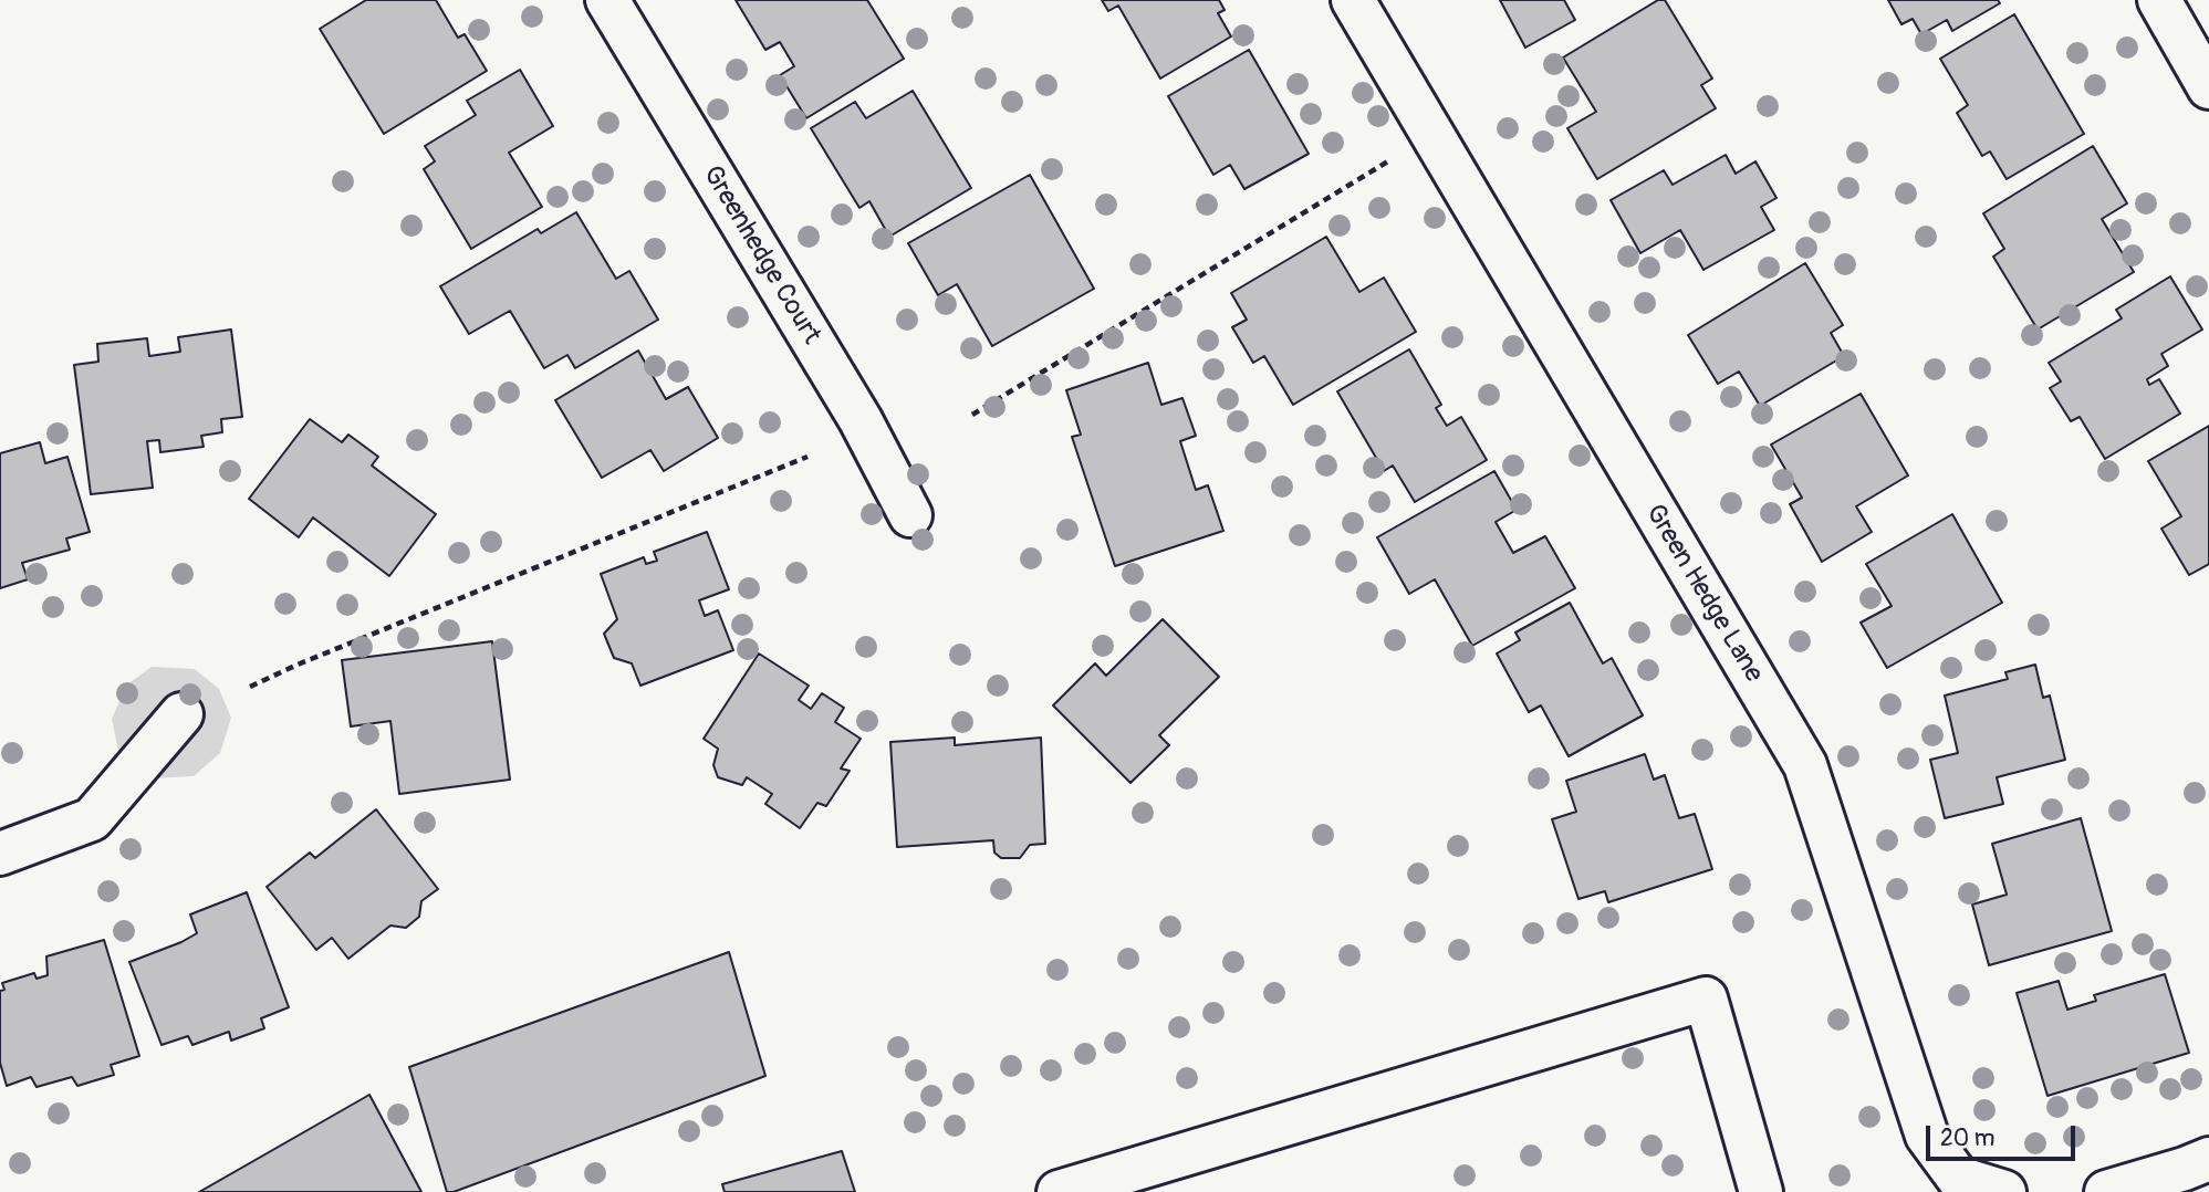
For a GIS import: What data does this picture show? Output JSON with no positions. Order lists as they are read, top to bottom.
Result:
{
  "streets": {
    "street": ["Greenhedge Court", "Green Hedge Lane"]
  },
  "scale_bar": "20 m"
}
